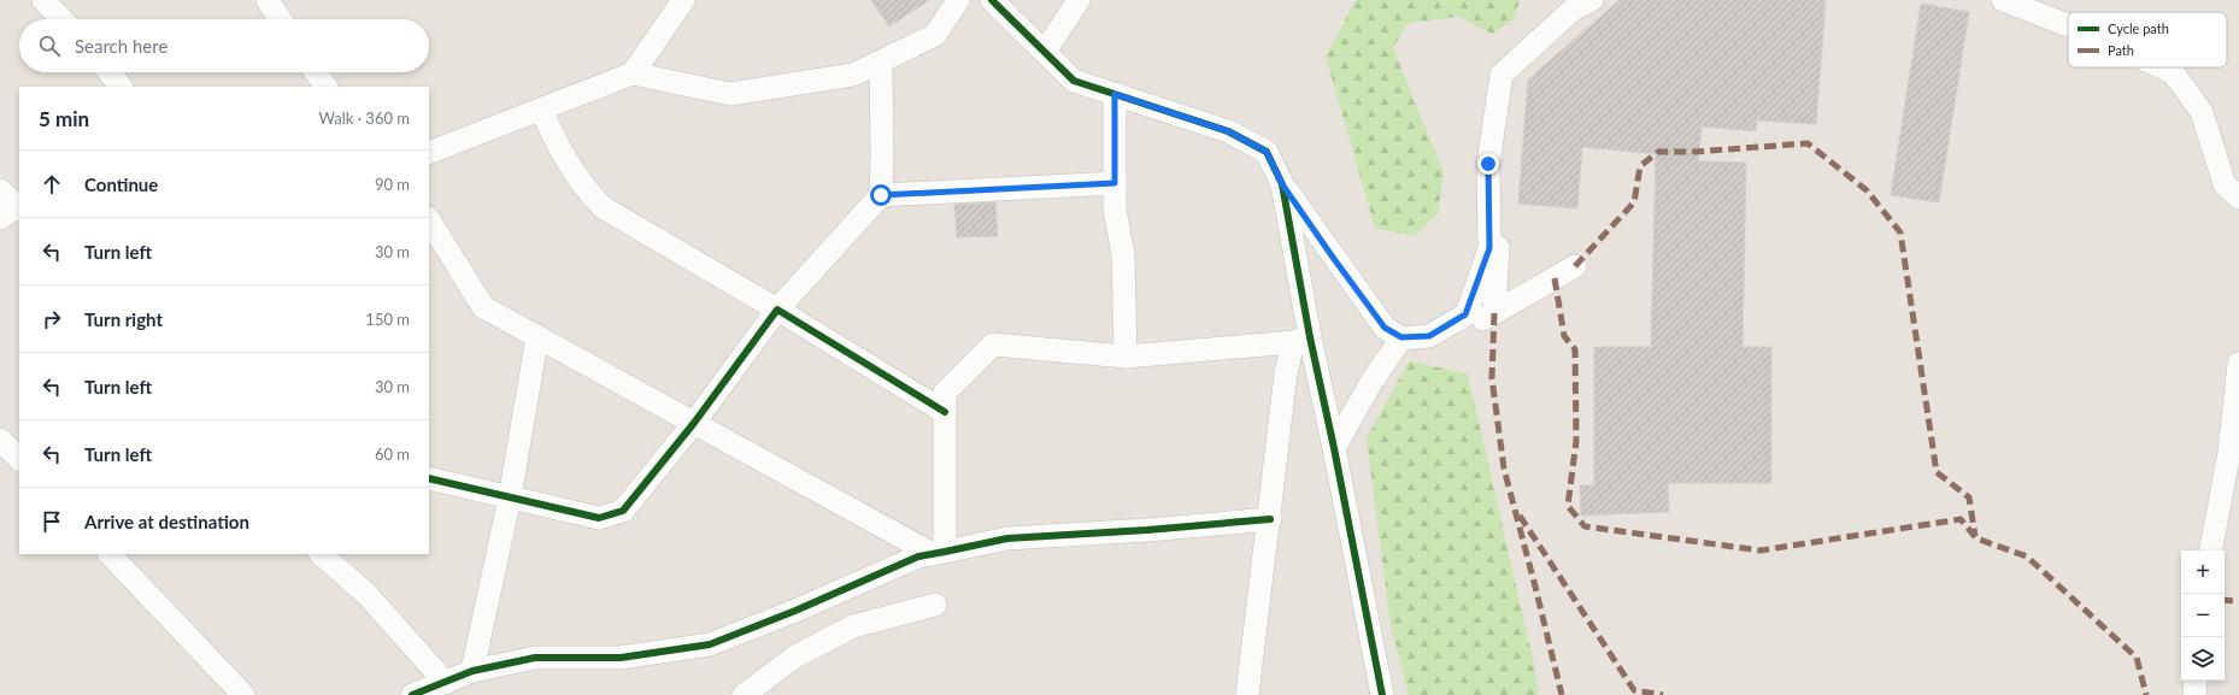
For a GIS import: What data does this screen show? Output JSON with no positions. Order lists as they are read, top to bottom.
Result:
{
  "legend": ["Cycle path", "Path"],
  "page": {
    "search": "Search here",
    "heading": ["5 min", "Walk · 360 m"],
    "list": [
      ["Continue", "90 m"],
      ["Turn left", "30 m"],
      ["Turn right", "150 m"],
      ["Turn left", "30 m"],
      ["Turn left", "60 m"],
      "Arrive at destination"
    ],
    "map_buttons": ["+", "−"]
  }
}
